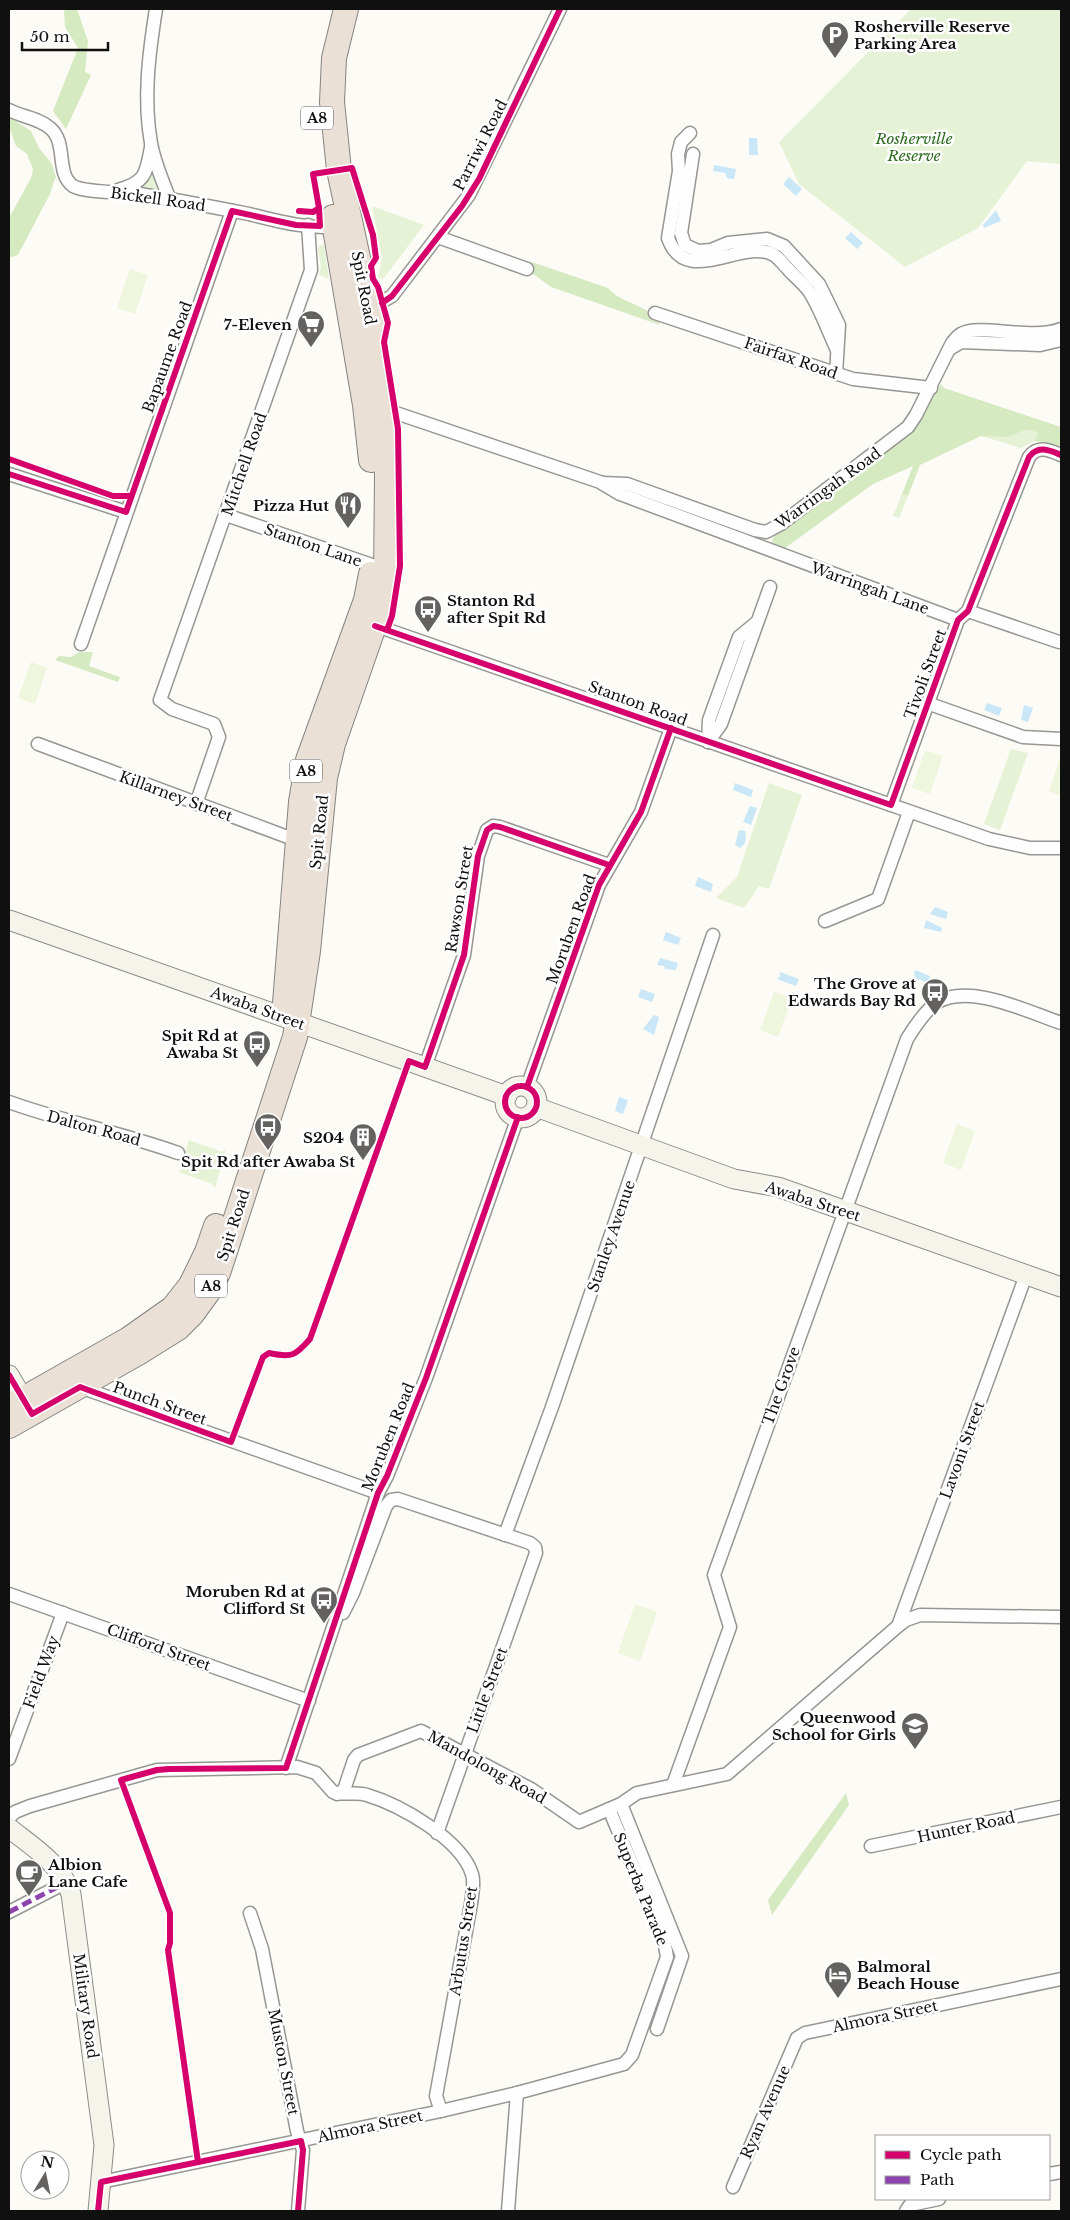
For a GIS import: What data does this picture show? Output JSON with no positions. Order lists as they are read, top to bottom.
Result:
{
  "streets": {
    "highway": ["A8", "Spit Road"],
    "street": [
      "Parriwi Road",
      "Bickell Road",
      "Bapaume Road",
      "Fairfax Road",
      "Mitchell Road",
      "Warringah Road",
      "Stanton Lane",
      "Warringah Lane",
      "Tivoli Street",
      "Stanton Road",
      "Killarney Street",
      "Rawson Street",
      "Moruben Road",
      "Awaba Street",
      "Dalton Road",
      "Stanley Avenue",
      "The Grove",
      "Punch Street",
      "Lavoni Street",
      "Clifford Street",
      "Field Way",
      "Little Street",
      "Mandolong Road",
      "Hunter Road",
      "Superba Parade",
      "Arbutus Street",
      "Military Road",
      "Almora Street",
      "Muston Street",
      "Ryan Avenue"
    ]
  },
  "crossings": [
    ["Parriwi Road", "Spit Road"],
    ["Bickell Road", "Spit Road"],
    ["Bickell Road", "Bapaume Road"],
    ["Bickell Road", "Mitchell Road"],
    ["Spit Road", "Warringah Road"],
    ["Spit Road", "Stanton Lane"],
    ["Spit Road", "Stanton Road"],
    ["Spit Road", "Killarney Street"],
    ["Spit Road", "Awaba Street"],
    ["Spit Road", "Punch Street"],
    ["Fairfax Road", "Warringah Road"],
    ["Mitchell Road", "Stanton Lane"],
    ["Mitchell Road", "Killarney Street"],
    ["Warringah Road", "Warringah Lane"],
    ["Warringah Lane", "Tivoli Street"],
    ["Tivoli Street", "Stanton Road"],
    ["Stanton Road", "Moruben Road"],
    ["Rawson Street", "Moruben Road"],
    ["Rawson Street", "Awaba Street"],
    ["Moruben Road", "Awaba Street"],
    ["Moruben Road", "Stanley Avenue"],
    ["Moruben Road", "Punch Street"],
    ["Moruben Road", "Clifford Street"],
    ["Moruben Road", "Little Street"],
    ["Awaba Street", "Stanley Avenue"],
    ["Awaba Street", "The Grove"],
    ["Awaba Street", "Lavoni Street"],
    ["Stanley Avenue", "Little Street"],
    ["The Grove", "Mandolong Road"],
    ["Lavoni Street", "Mandolong Road"],
    ["Clifford Street", "Field Way"],
    ["Little Street", "Mandolong Road"],
    ["Little Street", "Arbutus Street"],
    ["Mandolong Road", "Superba Parade"],
    ["Mandolong Road", "Arbutus Street"],
    ["Superba Parade", "Almora Street"],
    ["Arbutus Street", "Almora Street"],
    ["Military Road", "Almora Street"],
    ["Almora Street", "Muston Street"],
    ["Almora Street", "Ryan Avenue"]
  ],
  "parks": ["Rosherville Reserve"],
  "places": {
    "parking": ["Rosherville Reserve Parking Area"],
    "supermarket": ["7-Eleven"],
    "restaurant": ["Pizza Hut"],
    "bus stop": [
      "Stanton Rd after Spit Rd",
      "The Grove at Edwards Bay Rd",
      "Spit Rd at Awaba St",
      "Spit Rd after Awaba St",
      "Moruben Rd at Clifford St"
    ],
    "building": ["S204"],
    "school or university": ["Queenwood School for Girls"],
    "cafe": ["Albion Lane Cafe"],
    "hotel": ["Balmoral Beach House"]
  },
  "legend": ["Cycle path", "Path"],
  "scale_bar": "50 m",
  "north": "top"
}
